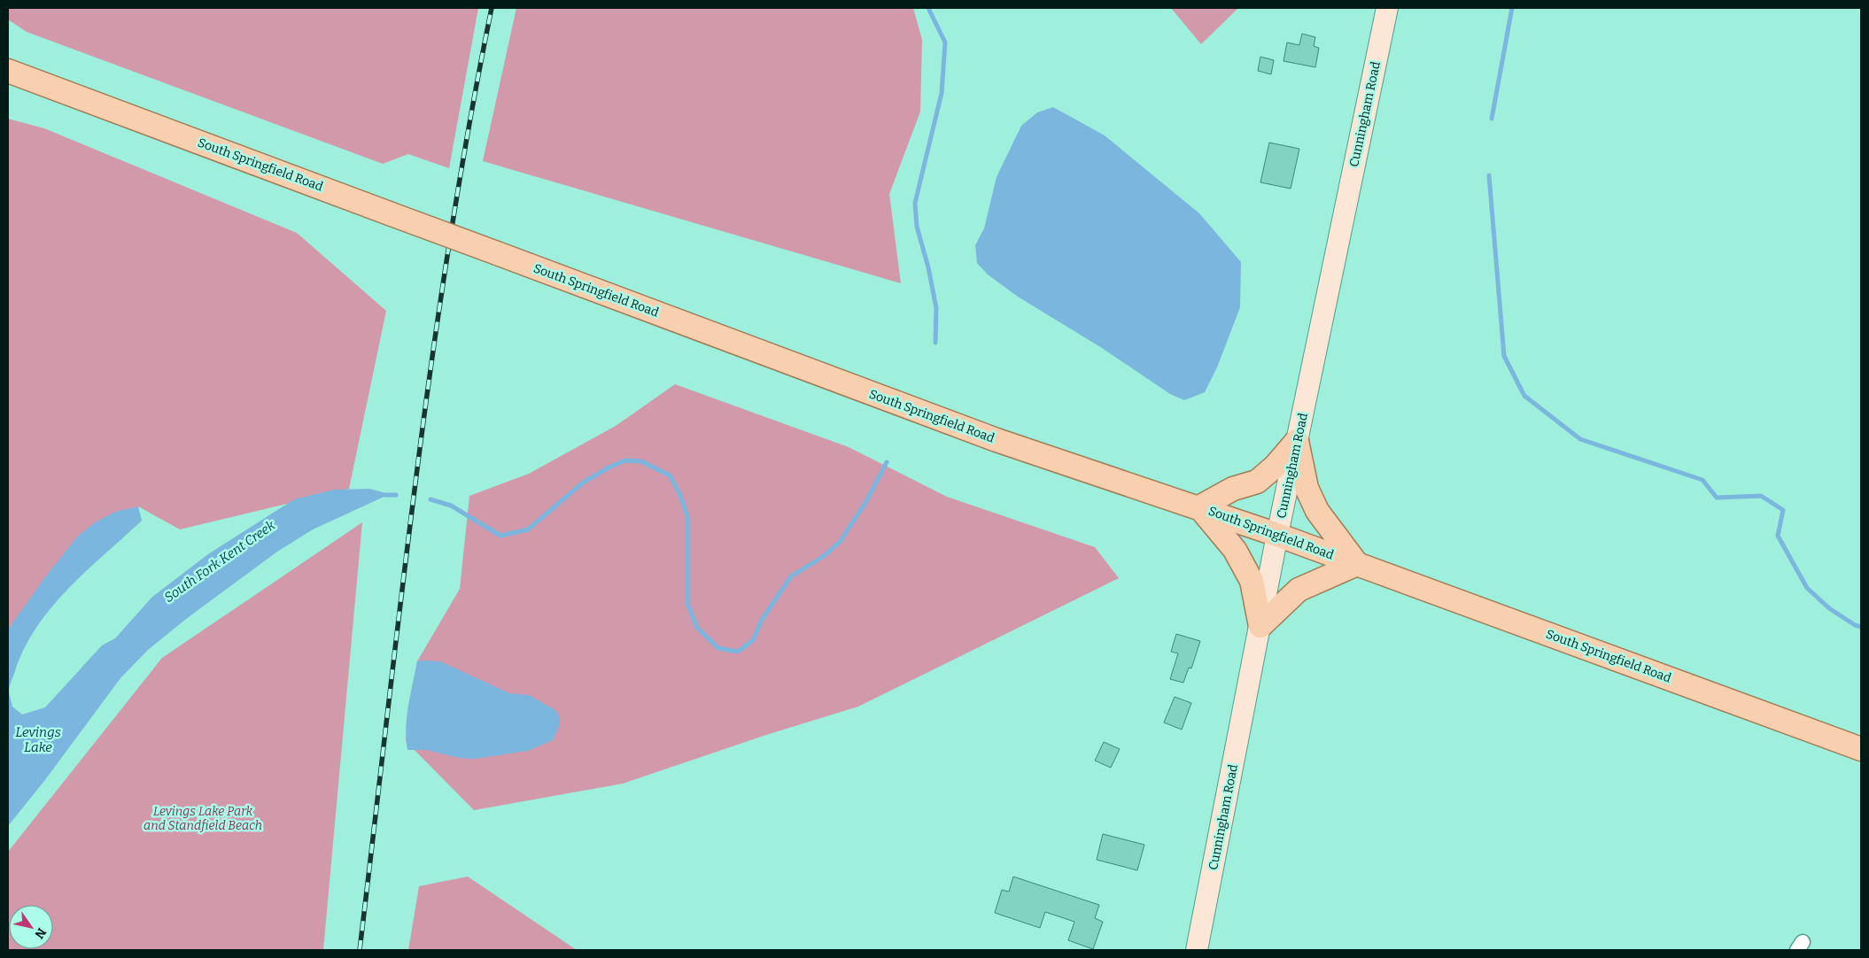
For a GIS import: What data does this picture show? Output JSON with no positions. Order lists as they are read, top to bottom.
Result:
{
  "streets": {
    "main road": ["Cunningham Road", "South Springfield Road"]
  },
  "crossings": [
    ["Cunningham Road", "South Springfield Road"]
  ],
  "water": ["South Fork Kent Creek", "Levings Lake"],
  "parks": ["Levings Lake Park and Standfield Beach"],
  "north": "bottom right"
}
